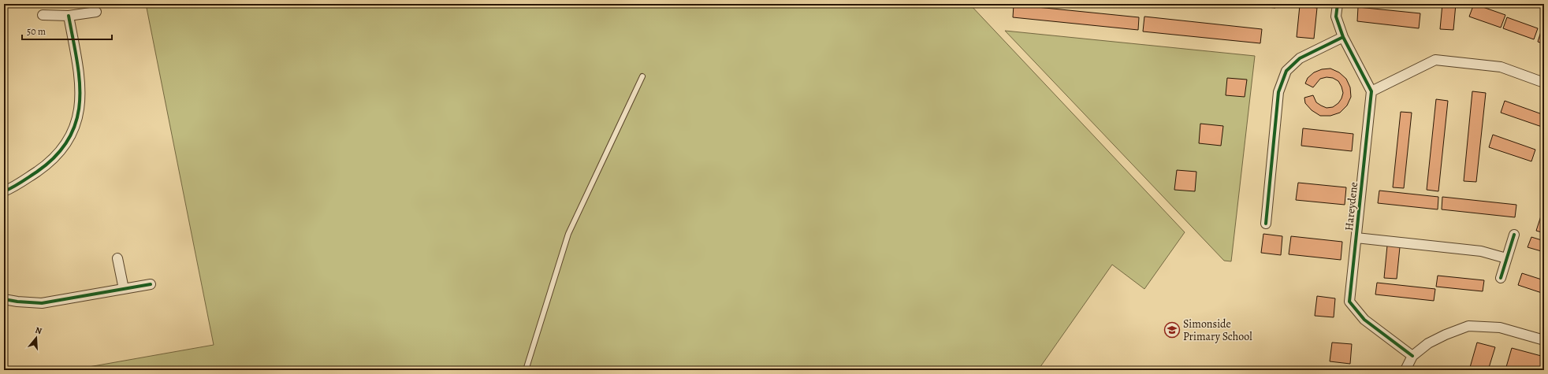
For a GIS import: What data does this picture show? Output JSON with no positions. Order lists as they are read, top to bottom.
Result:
{
  "streets": {
    "street": ["Hareydene"]
  },
  "places": {
    "school or university": ["Simonside Primary School"]
  },
  "scale_bar": "50 m",
  "north": "top"
}
